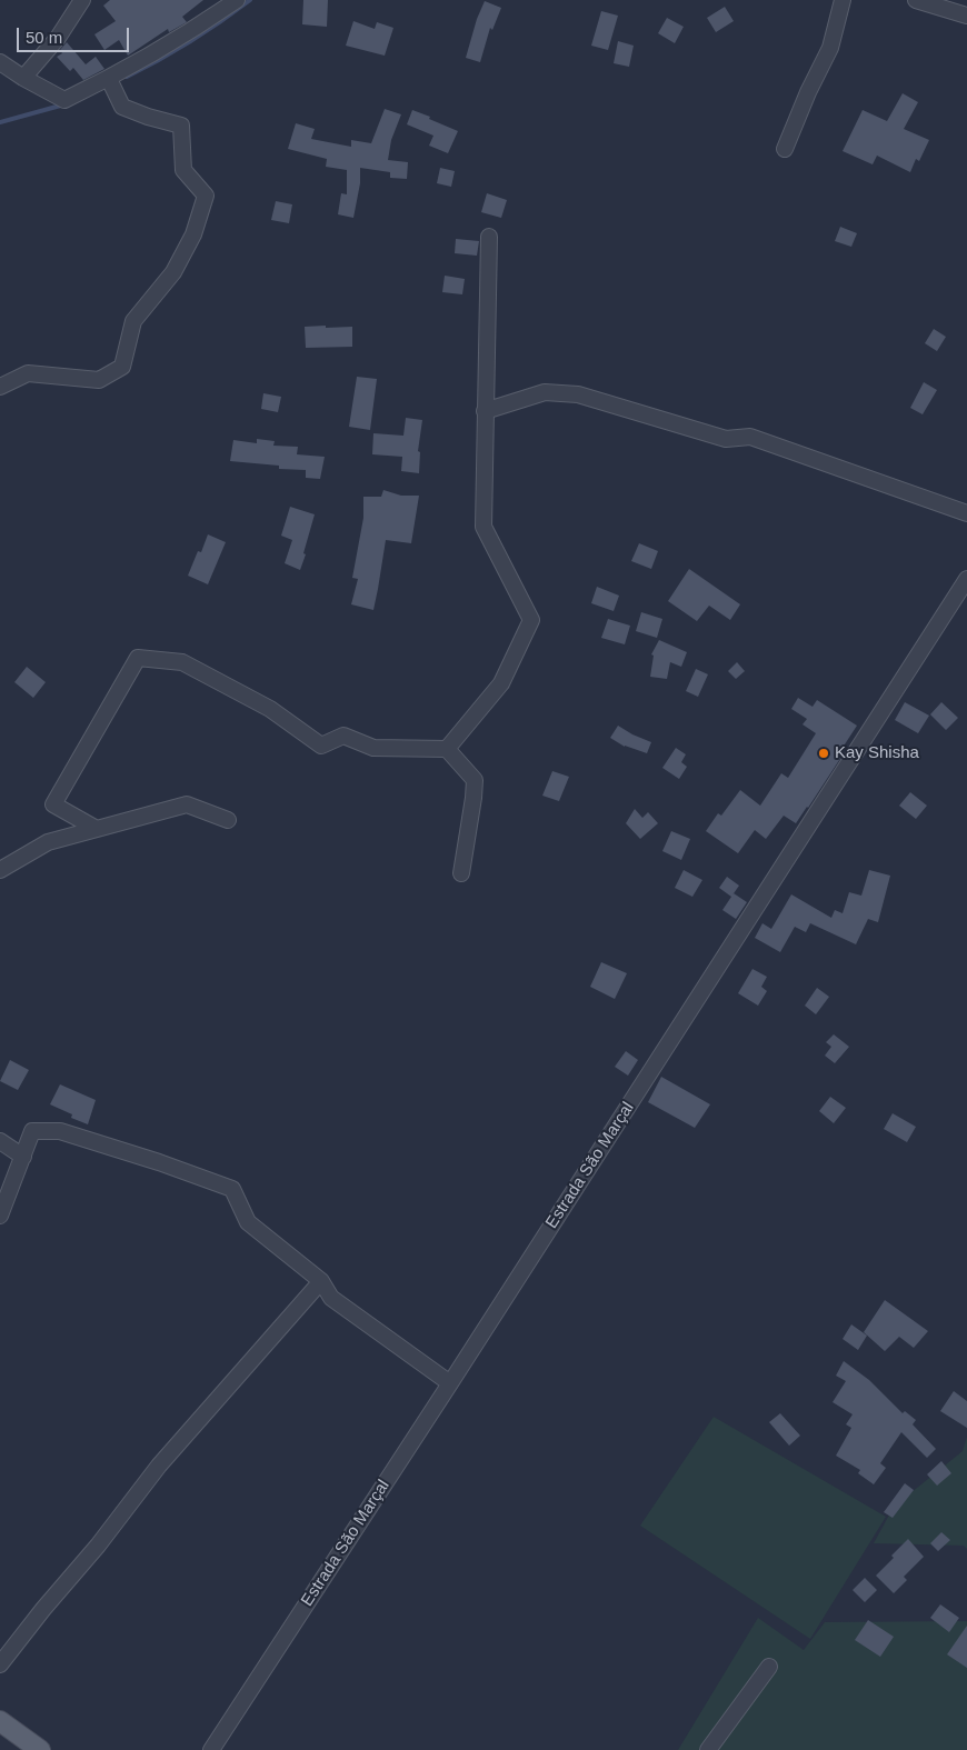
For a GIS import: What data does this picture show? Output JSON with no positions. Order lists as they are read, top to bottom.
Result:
{
  "streets": {
    "street": ["Estrada São Marçal"]
  },
  "places": ["Kay Shisha"],
  "scale_bar": "50 m"
}
